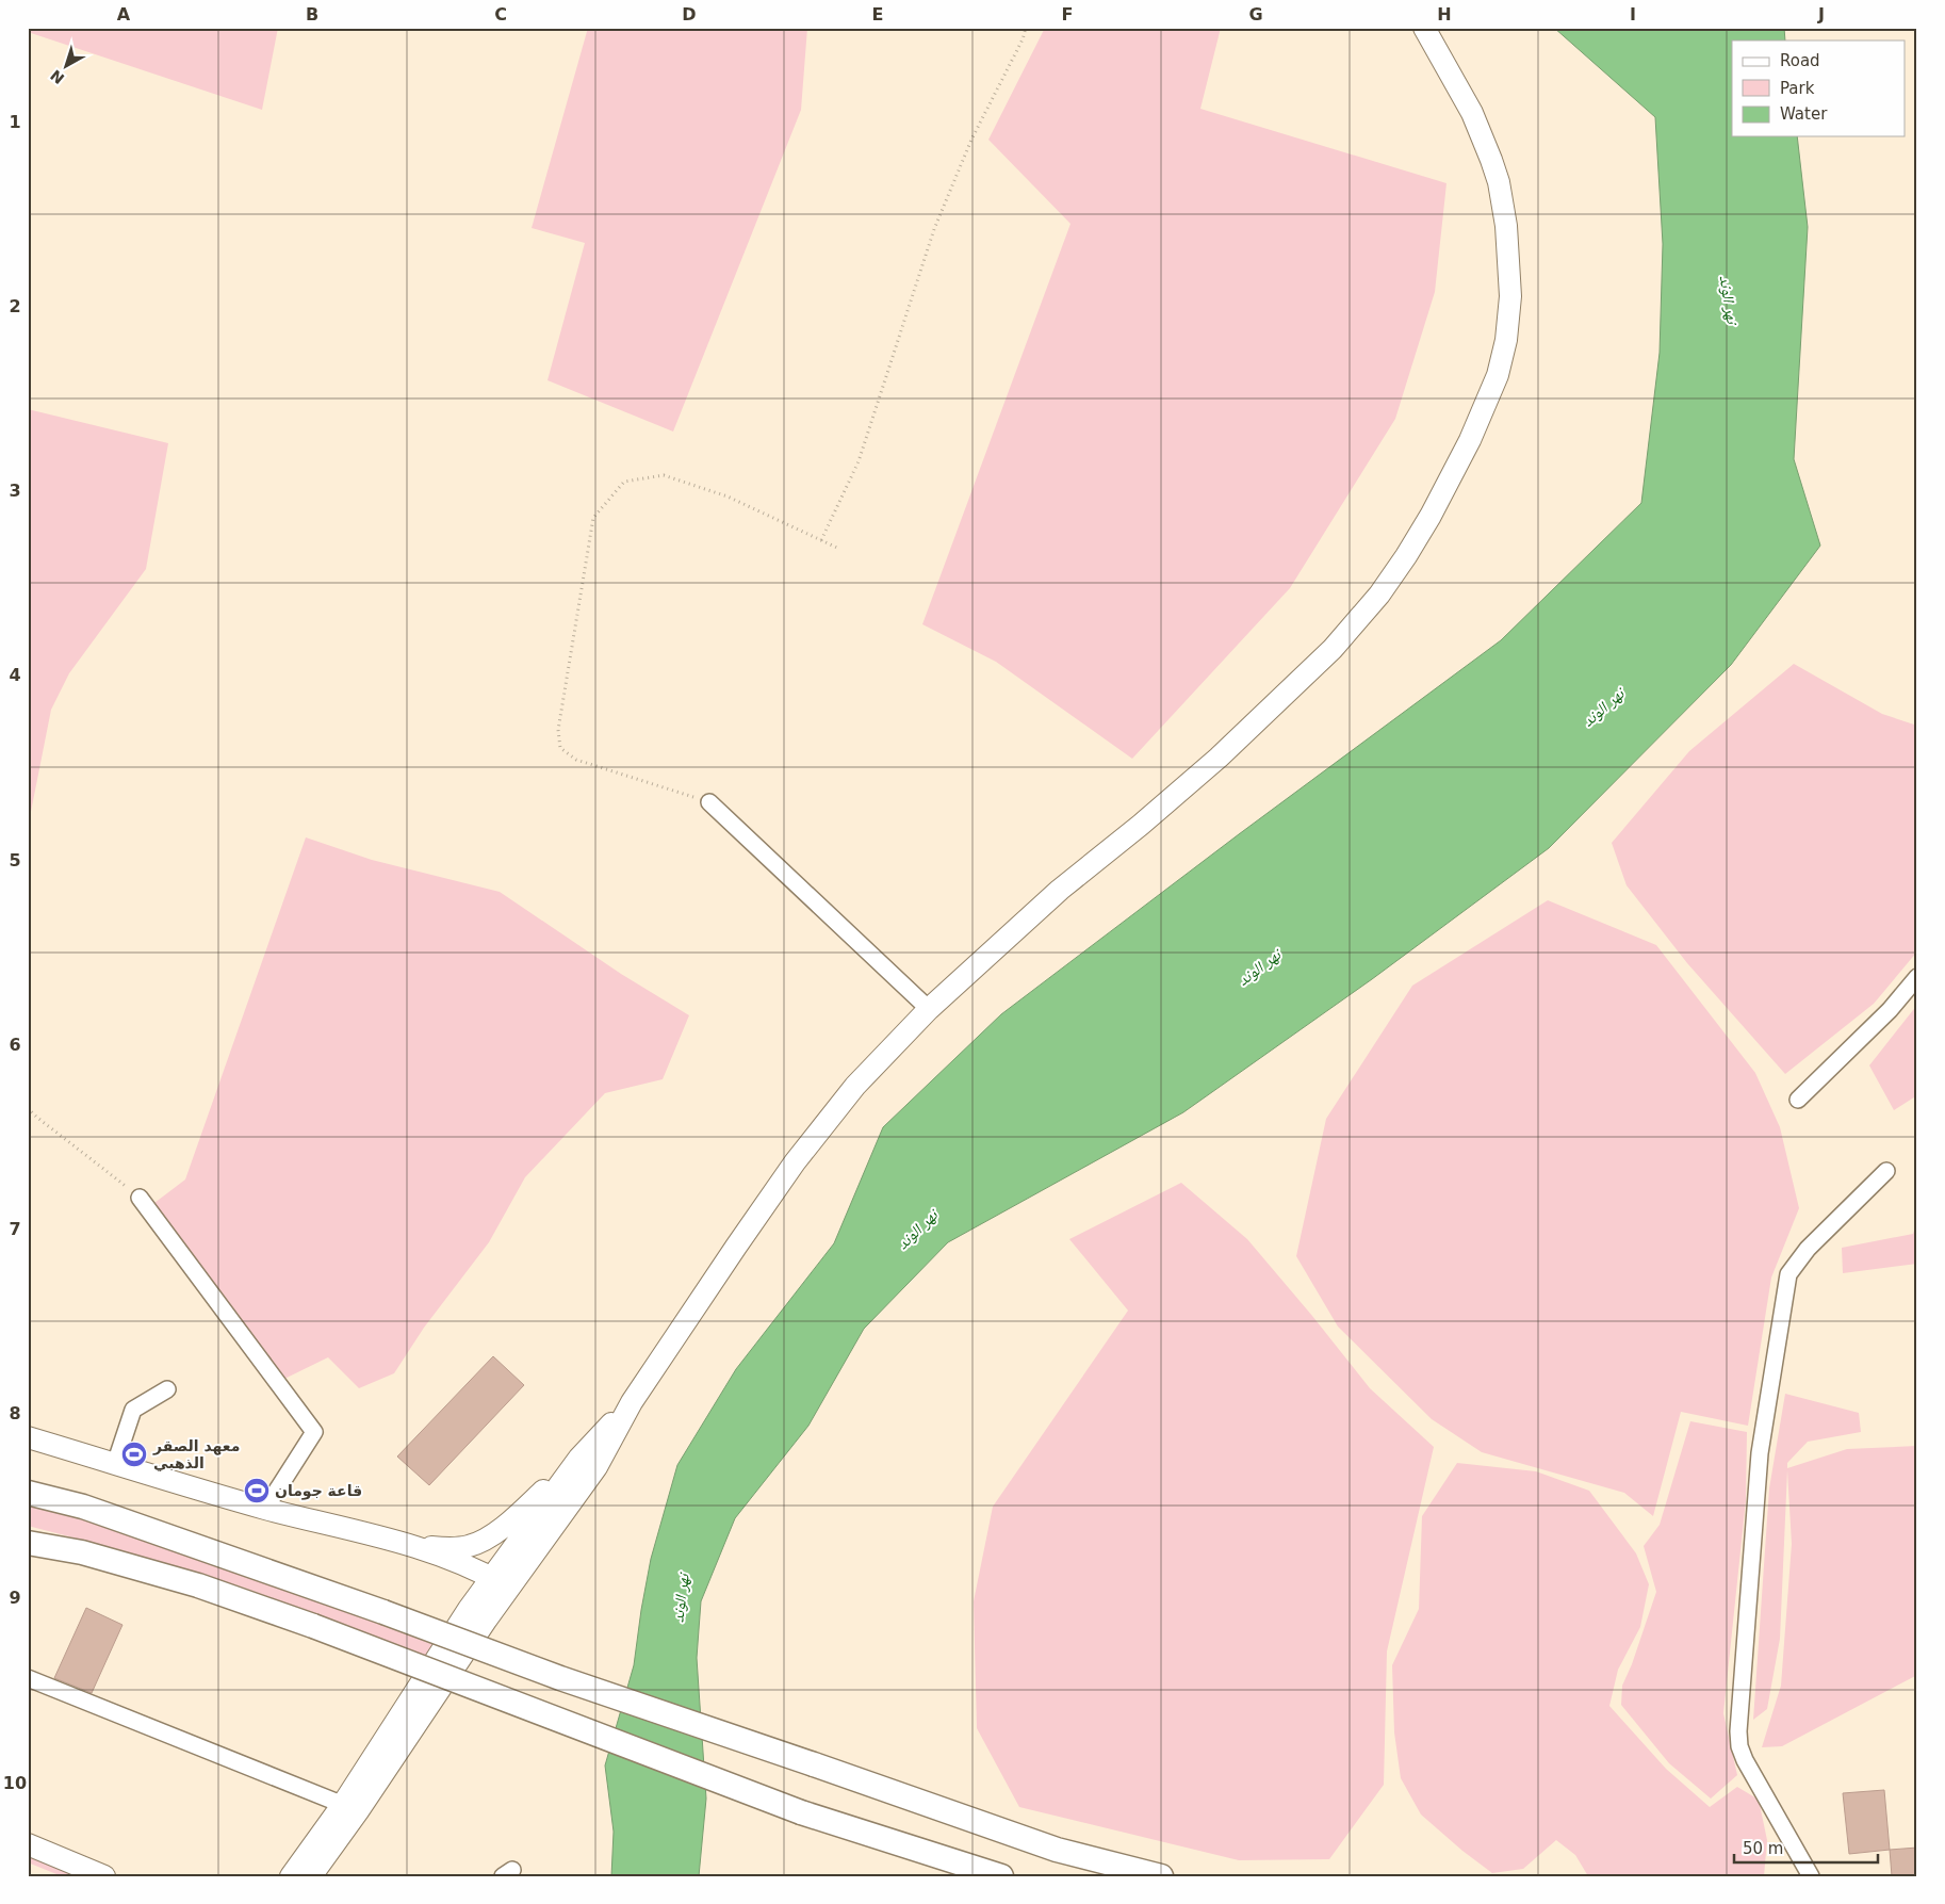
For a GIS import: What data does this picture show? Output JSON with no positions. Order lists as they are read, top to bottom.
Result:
{
  "water": ["نهر الوند"],
  "places": {
    "sports": ["معهد الصقر الذهبي", "قاعة جومان"]
  },
  "legend": ["Road", "Park", "Water"],
  "scale_bar": "50 m",
  "north": "bottom left",
  "grid": {
    "columns": [
      "A",
      "B",
      "C",
      "D",
      "E",
      "F",
      "G",
      "H",
      "I",
      "J"
    ],
    "rows": [
      "1",
      "2",
      "3",
      "4",
      "5",
      "6",
      "7",
      "8",
      "9",
      "10"
    ]
  }
}
